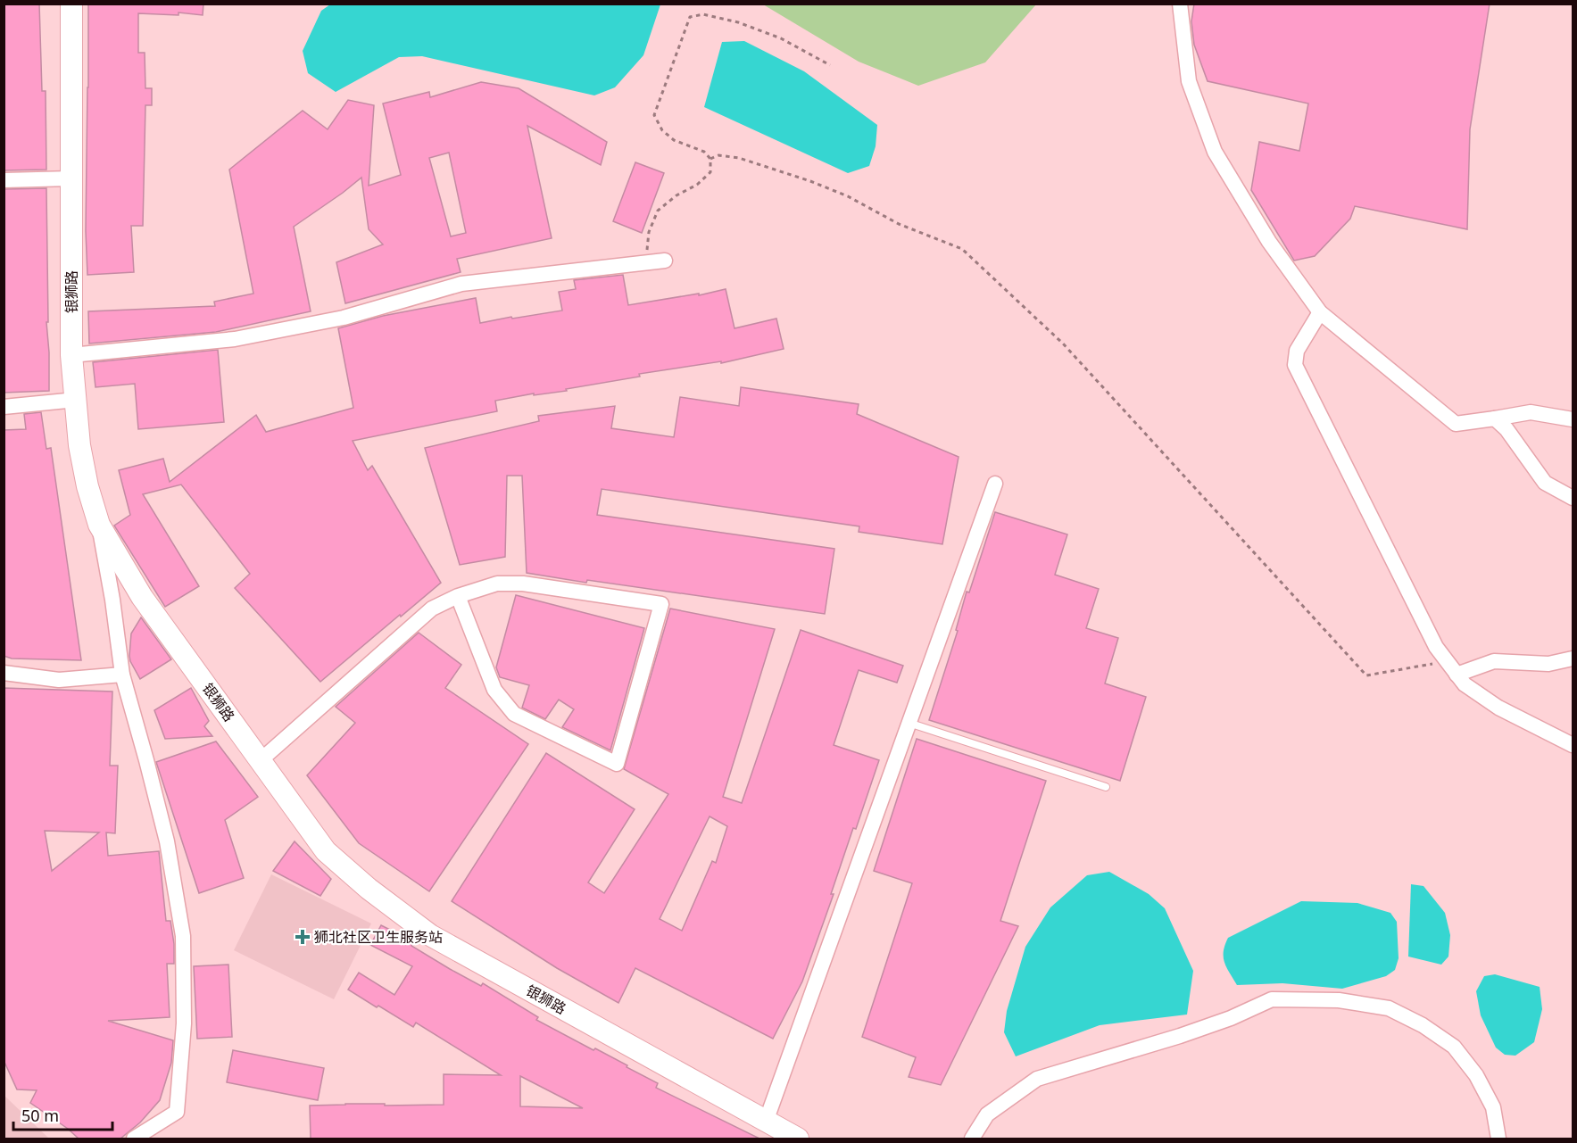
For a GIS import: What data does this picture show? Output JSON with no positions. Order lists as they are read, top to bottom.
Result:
{
  "streets": {
    "main road": ["银狮路"]
  },
  "places": {
    "health": ["狮北社区卫生服务站"]
  },
  "scale_bar": "50 m"
}
